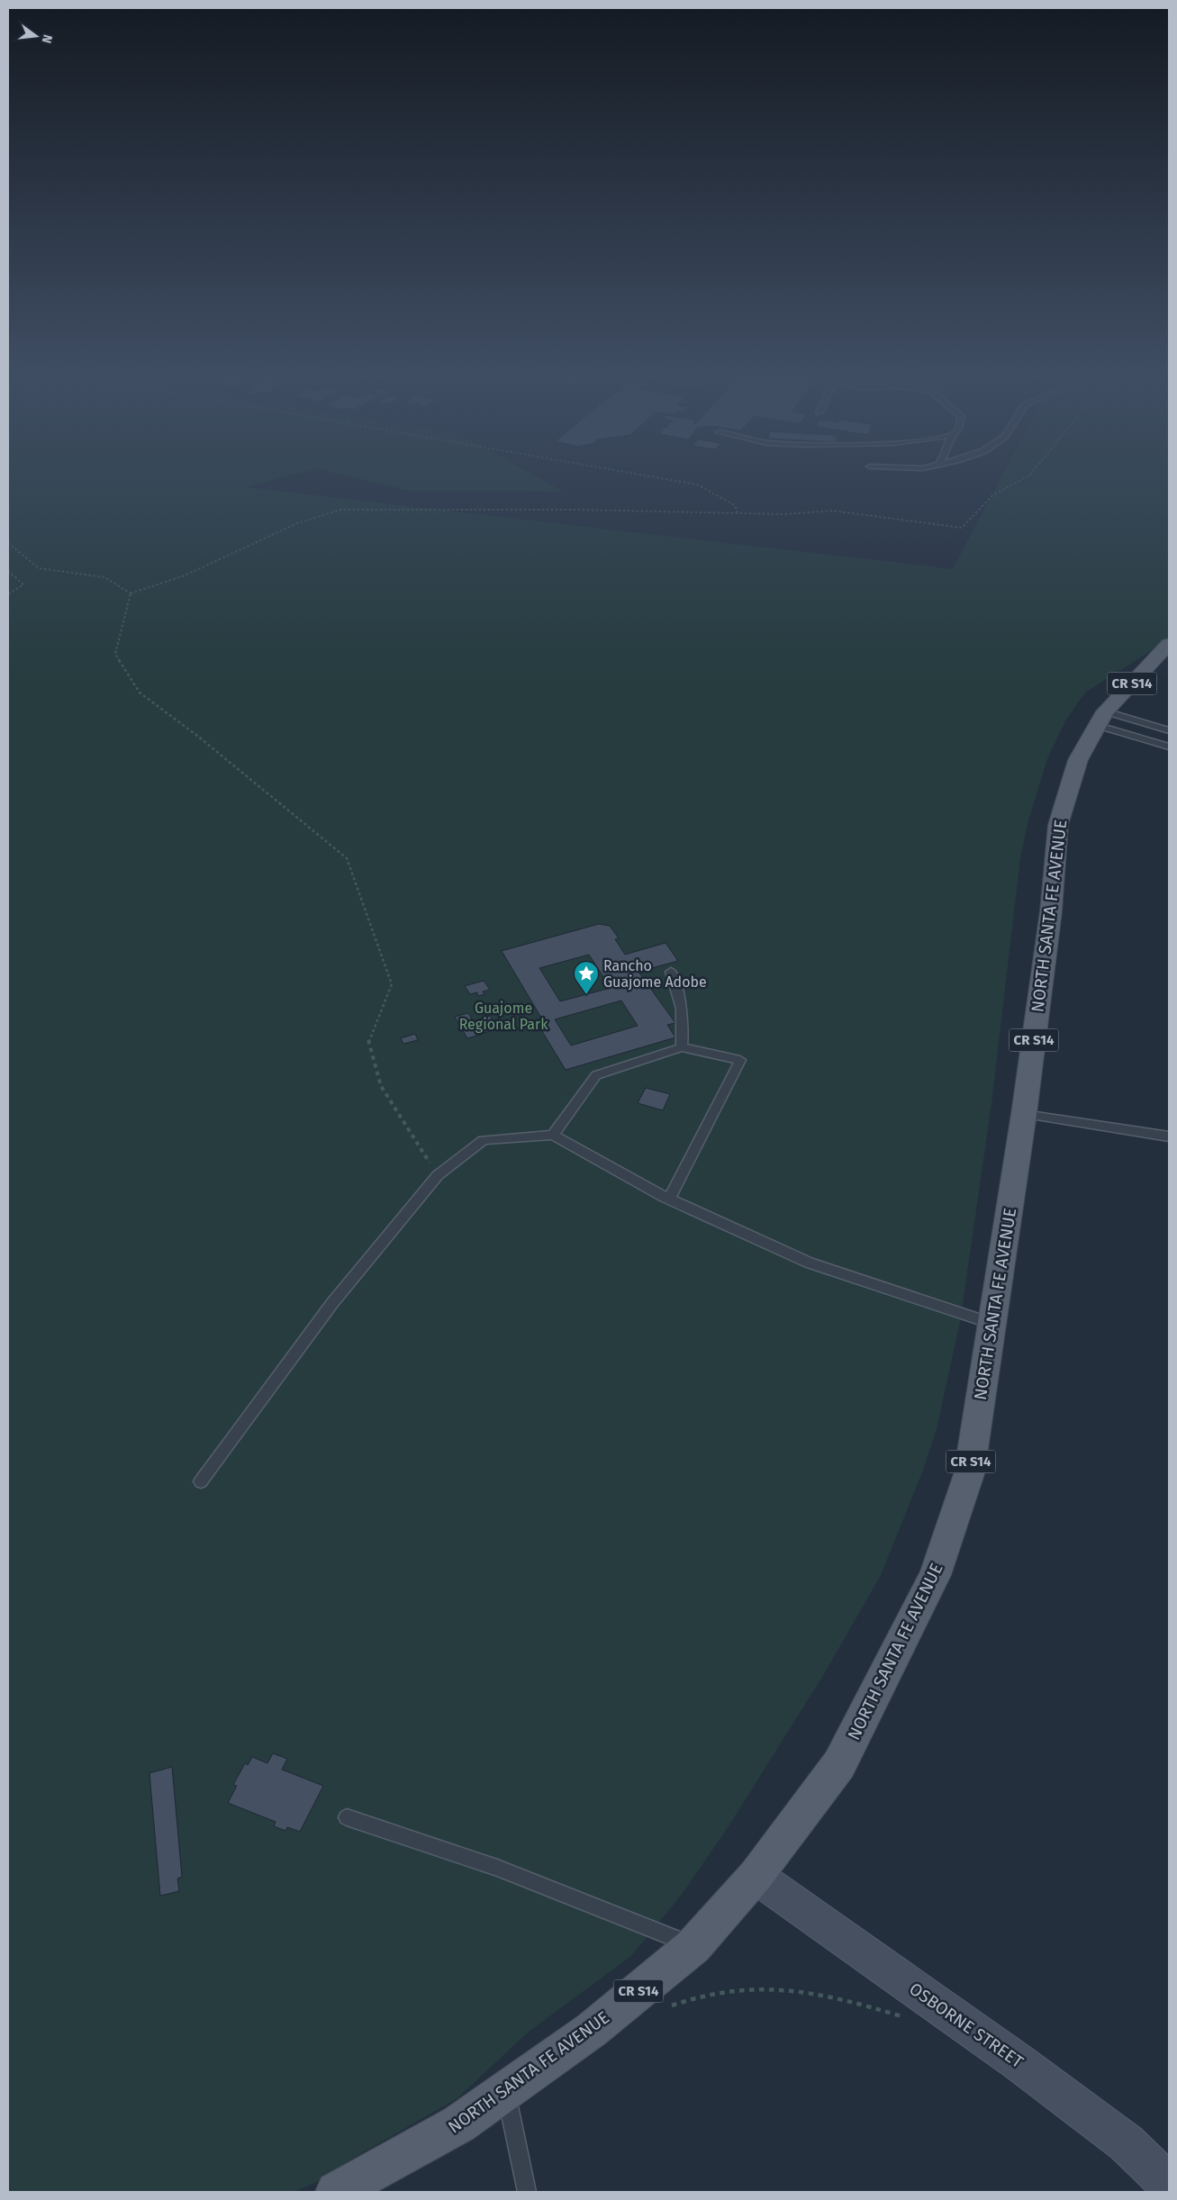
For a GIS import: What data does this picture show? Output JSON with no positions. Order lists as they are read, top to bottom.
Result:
{
  "streets": {
    "main road": ["CR S14", "NORTH SANTA FE AVENUE"],
    "street": ["OSBORNE STREET"]
  },
  "crossings": [
    ["NORTH SANTA FE AVENUE", "OSBORNE STREET"]
  ],
  "parks": ["Guajome Regional Park"],
  "places": {
    "place": ["Rancho Guajome Adobe"]
  },
  "north": "right"
}
